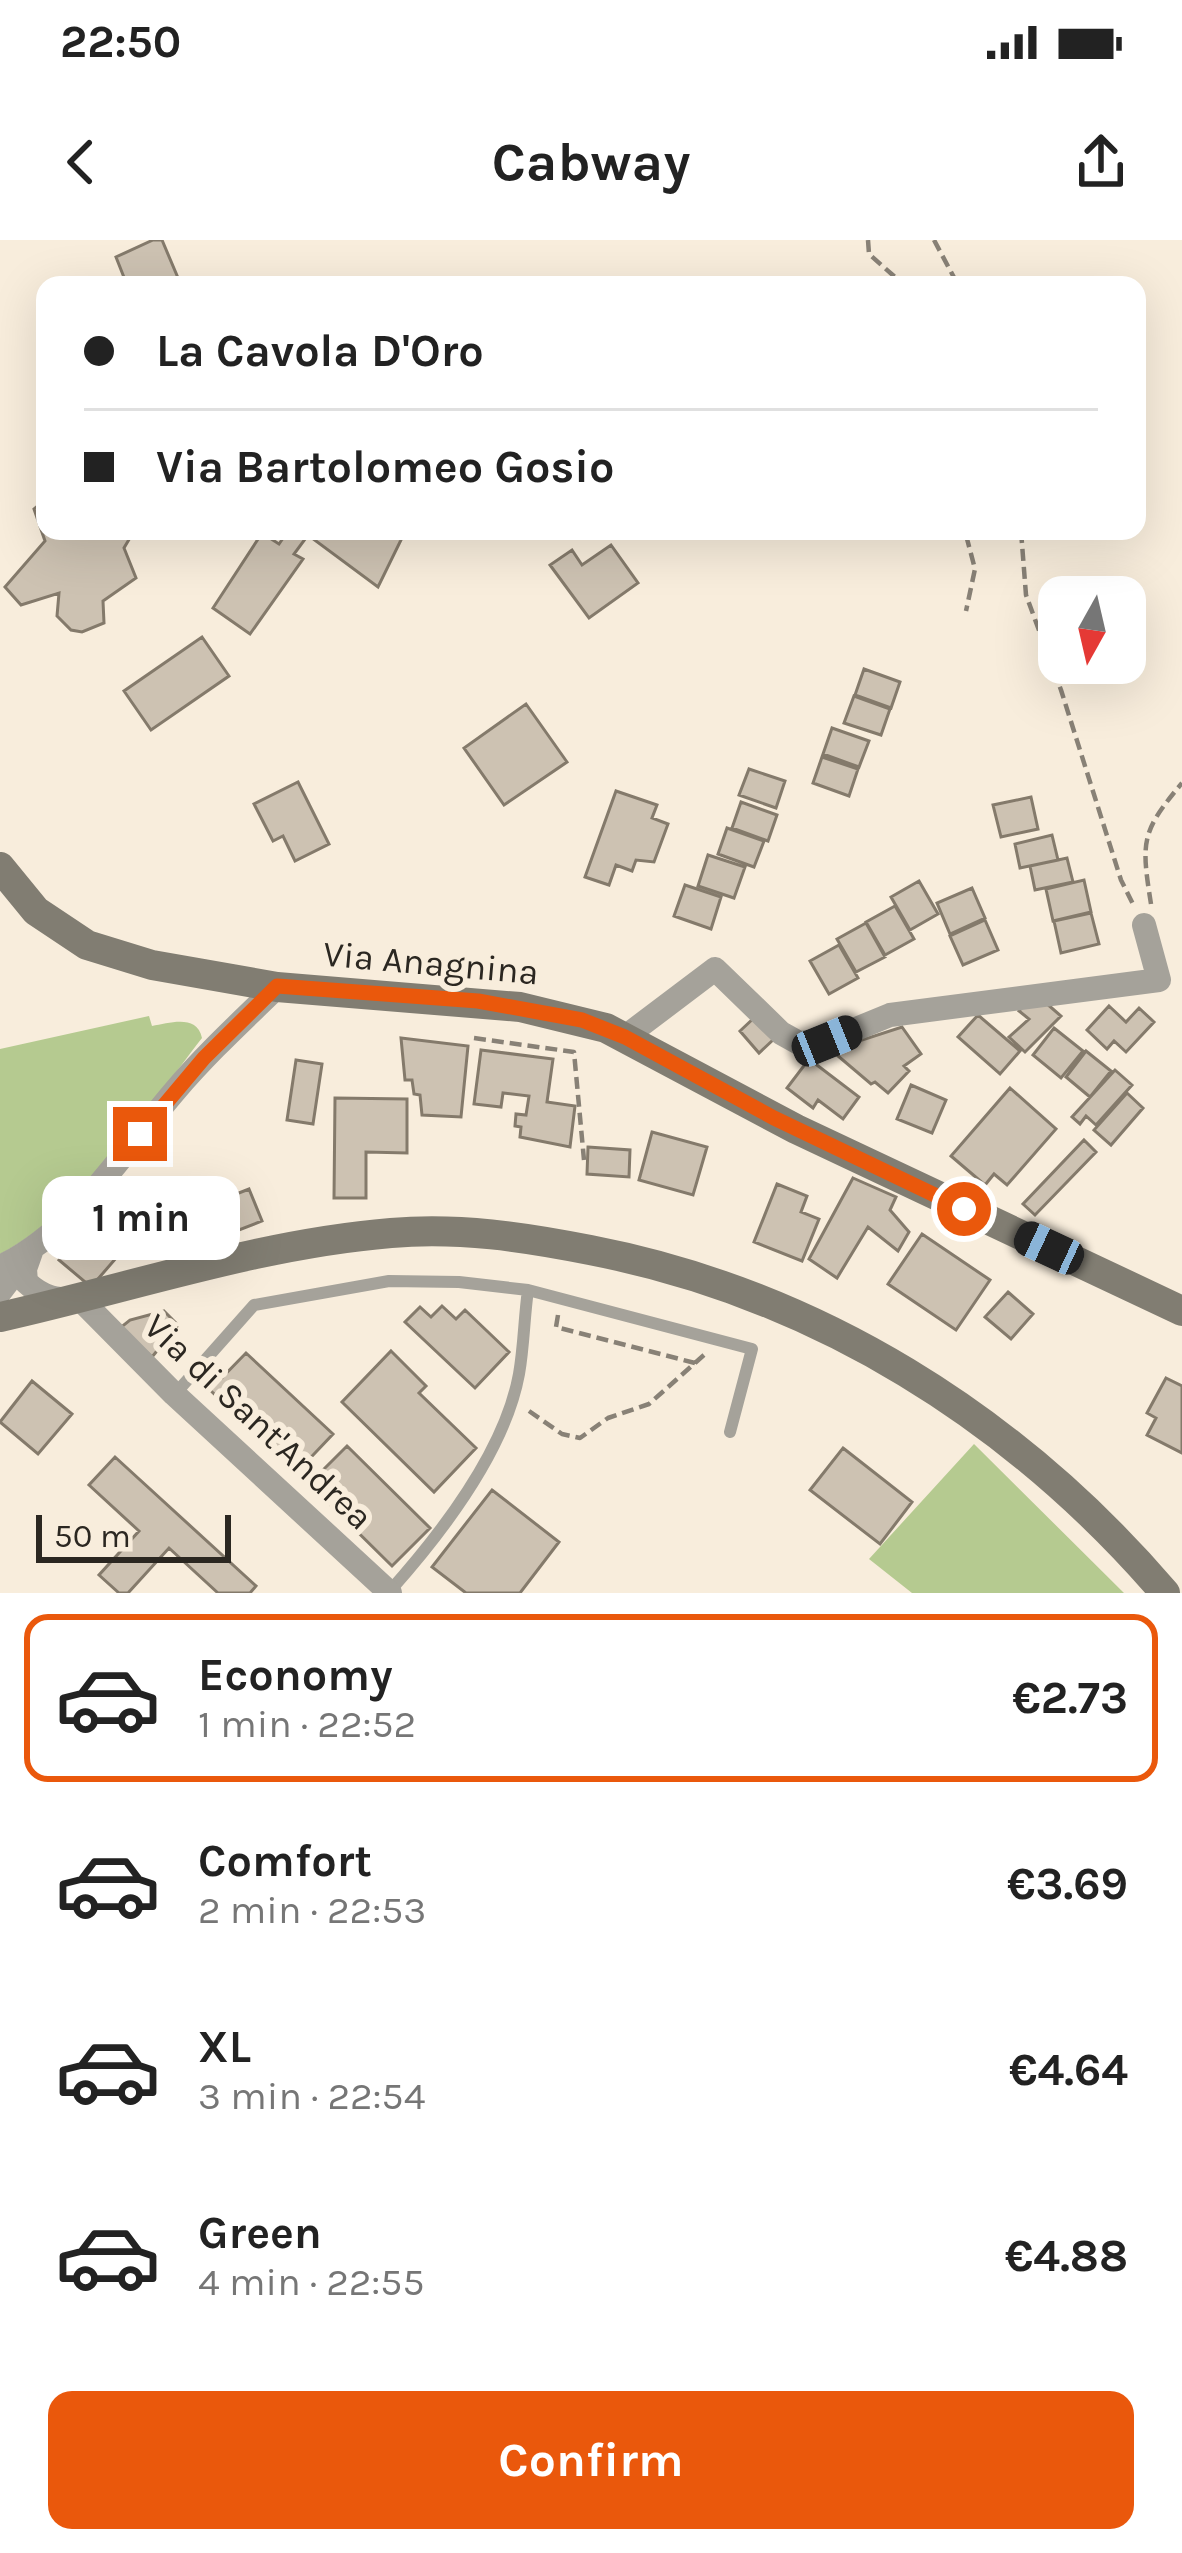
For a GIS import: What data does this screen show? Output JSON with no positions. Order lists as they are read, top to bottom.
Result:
{
  "streets": {
    "main road": ["Via Anagnina"],
    "street": ["Via di Sant'Andrea"]
  },
  "scale_bar": "50 m",
  "north": "bottom",
  "page": {
    "status": "22:50",
    "header": "Cabway",
    "banner": ["La Cavola D'Oro", "Via Bartolomeo Gosio"],
    "bubble": "1 min",
    "scale": "50 m",
    "list": [
      {
        "name": "Economy",
        "note": "1 min · 22:52",
        "value": "€2.73"
      },
      {
        "name": "Comfort",
        "note": "2 min · 22:53",
        "value": "€3.69"
      },
      {
        "name": "XL",
        "note": "3 min · 22:54",
        "value": "€4.64"
      },
      {
        "name": "Green",
        "note": "4 min · 22:55",
        "value": "€4.88"
      }
    ],
    "buttons": "Confirm"
  }
}
